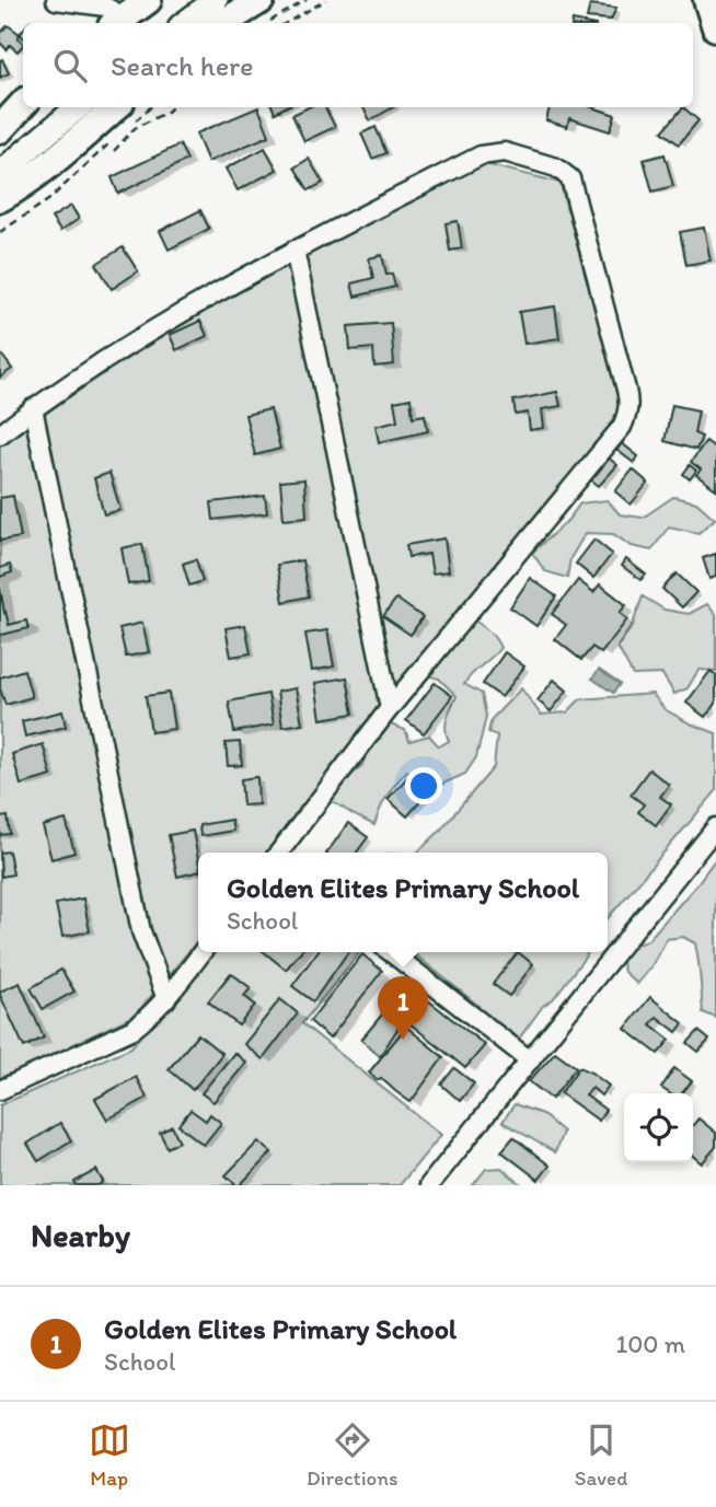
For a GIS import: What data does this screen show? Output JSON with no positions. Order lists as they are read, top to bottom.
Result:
{
  "page": {
    "search": "Search here",
    "popup": ["Golden Elites Primary School", "School"],
    "pins": "1",
    "heading": "Nearby",
    "list": [
      {
        "mark": "1",
        "name": "Golden Elites Primary School",
        "note": "School",
        "value": "100 m"
      }
    ],
    "nav": ["Map", "Directions", "Saved"]
  }
}
